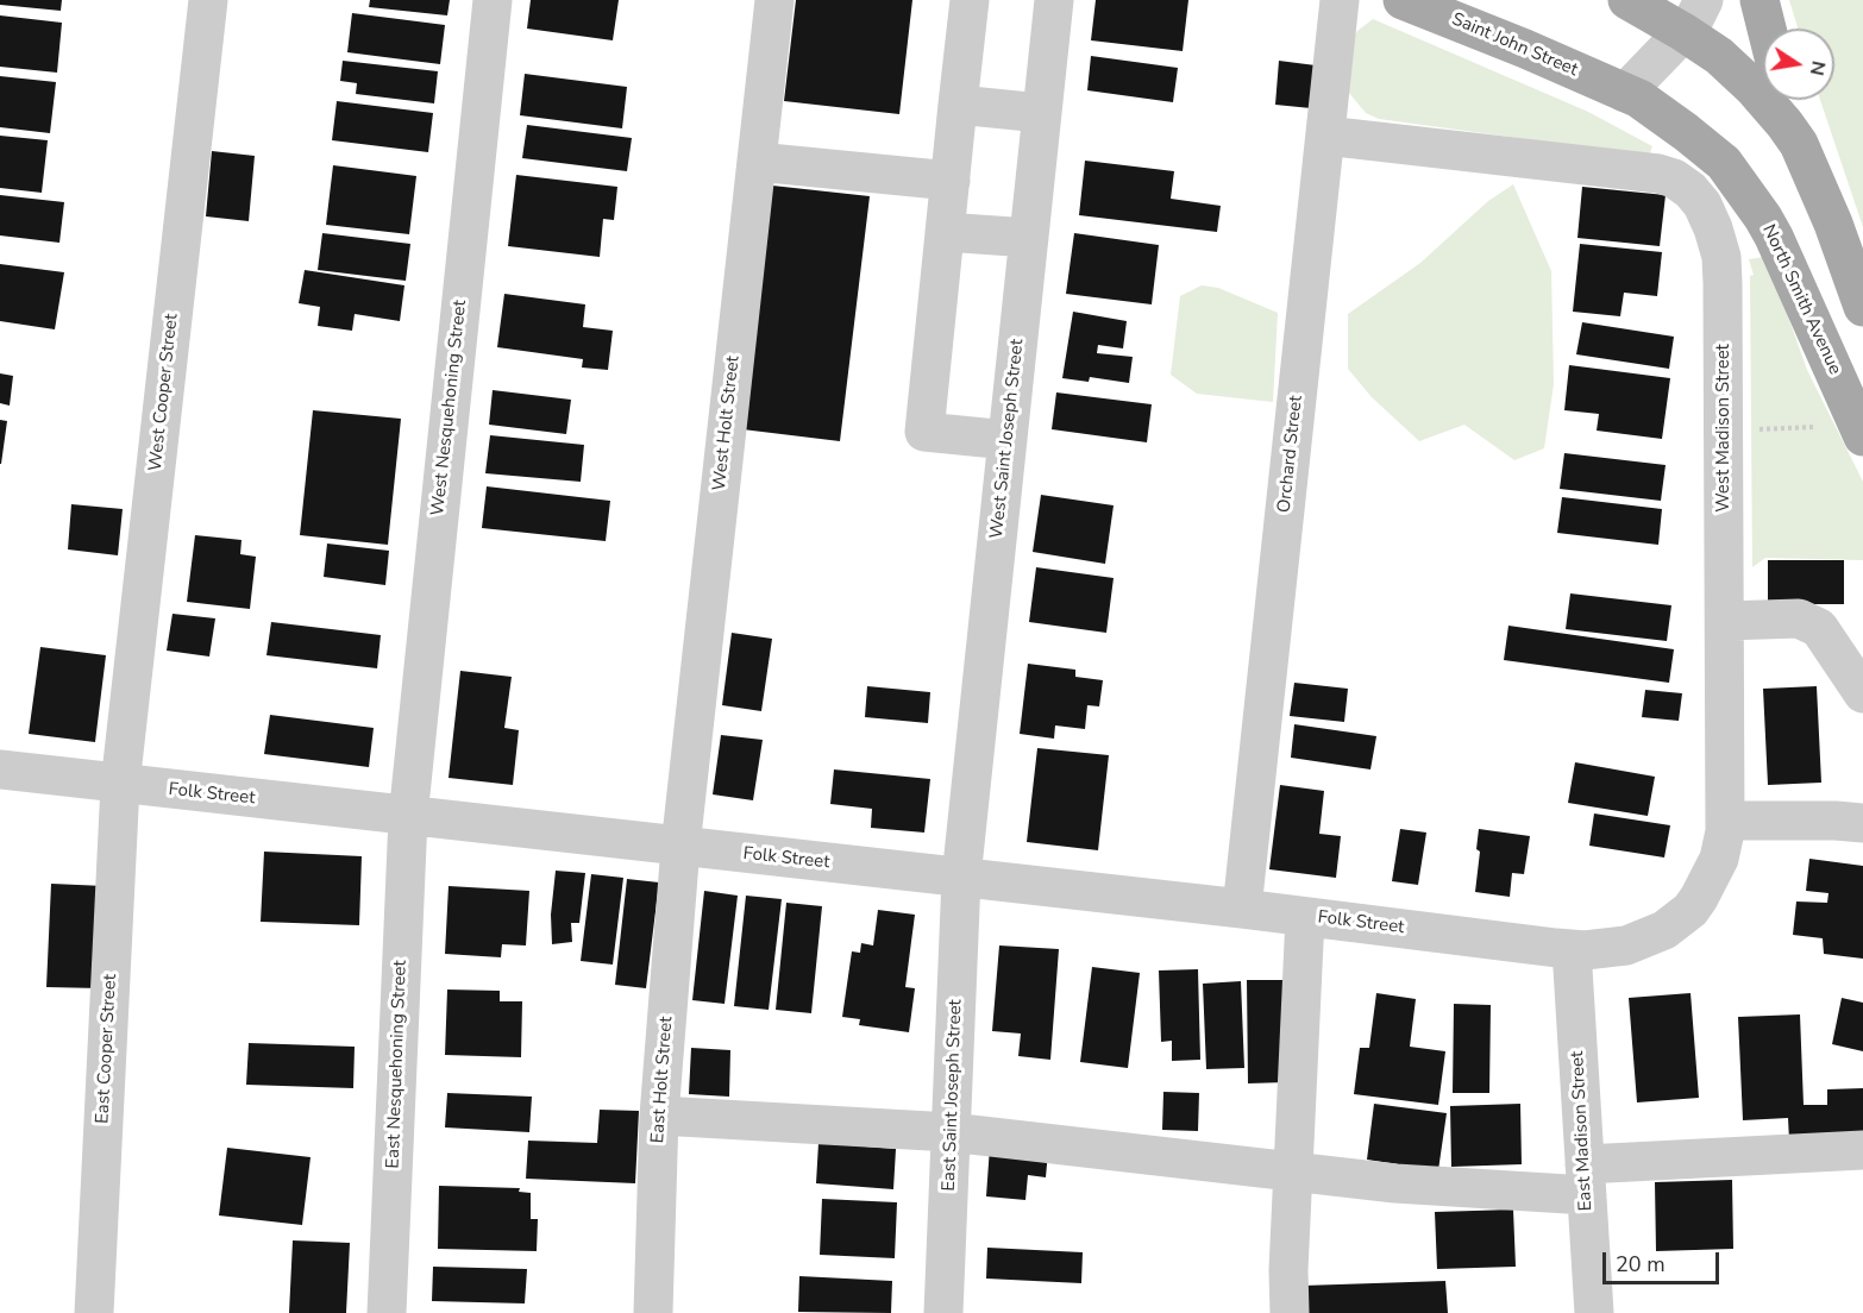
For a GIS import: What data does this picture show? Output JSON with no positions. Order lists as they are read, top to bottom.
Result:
{
  "streets": {
    "main road": ["Saint John Street", "North Smith Avenue"],
    "street": [
      "West Cooper Street",
      "West Nesquehoning Street",
      "West Holt Street",
      "West Madison Street",
      "West Saint Joseph Street",
      "Orchard Street",
      "Folk Street",
      "East Cooper Street",
      "East Nesquehoning Street",
      "East Holt Street",
      "East Saint Joseph Street",
      "East Madison Street"
    ]
  },
  "crossings": [
    ["Saint John Street", "North Smith Avenue"],
    ["West Cooper Street", "Folk Street"],
    ["West Cooper Street", "East Cooper Street"],
    ["West Nesquehoning Street", "Folk Street"],
    ["West Nesquehoning Street", "East Nesquehoning Street"],
    ["West Holt Street", "Folk Street"],
    ["West Holt Street", "East Holt Street"],
    ["West Madison Street", "Orchard Street"],
    ["West Madison Street", "Folk Street"],
    ["West Madison Street", "East Madison Street"],
    ["West Saint Joseph Street", "Folk Street"],
    ["West Saint Joseph Street", "East Saint Joseph Street"],
    ["Orchard Street", "Folk Street"],
    ["Folk Street", "East Cooper Street"],
    ["Folk Street", "East Nesquehoning Street"],
    ["Folk Street", "East Holt Street"],
    ["Folk Street", "East Saint Joseph Street"],
    ["Folk Street", "East Madison Street"]
  ],
  "scale_bar": "20 m",
  "north": "right"
}
